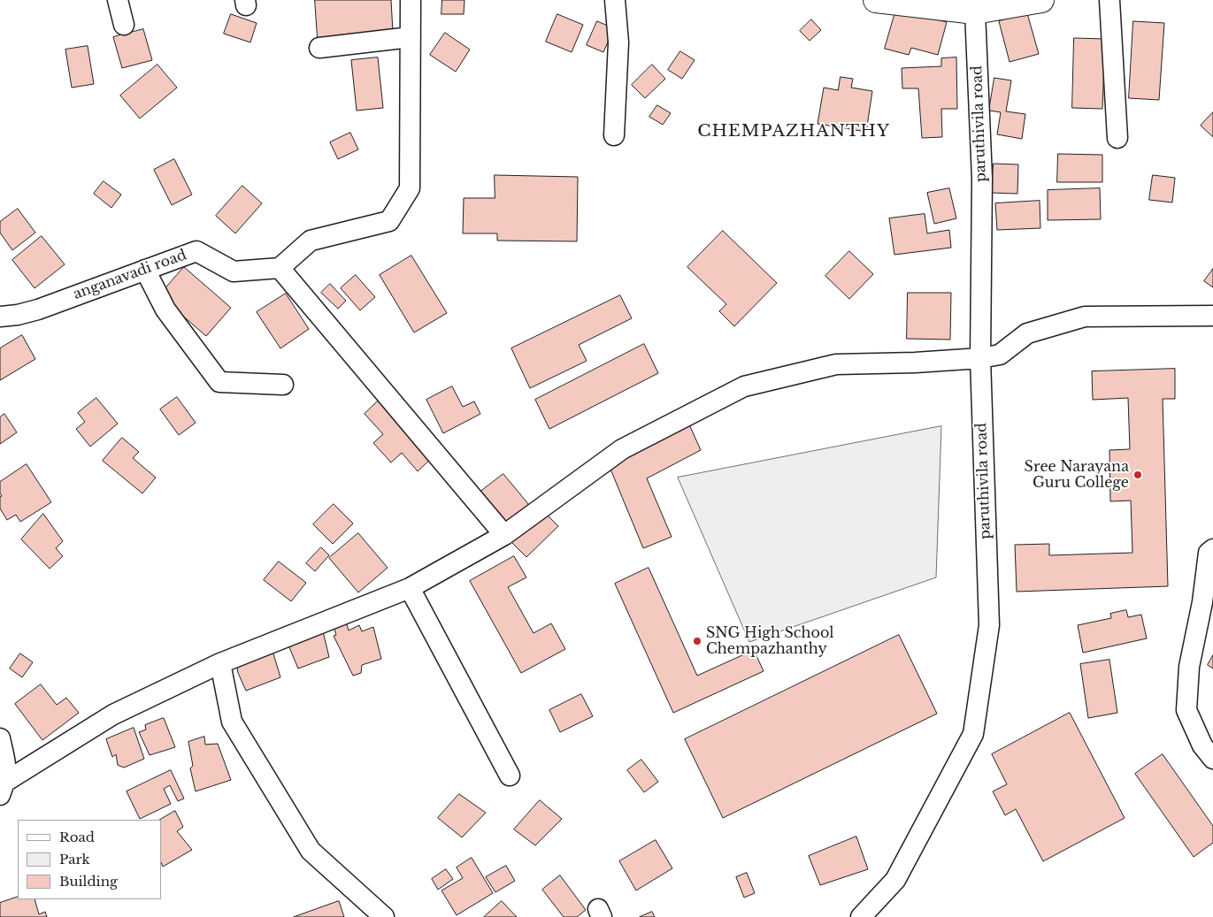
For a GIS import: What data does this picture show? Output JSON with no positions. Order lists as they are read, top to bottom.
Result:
{
  "streets": {
    "street": ["paruthivila road", "anganavadi road"]
  },
  "districts": ["CHEMPAZHANTHY"],
  "places": ["Sree Narayana Guru College", "SNG High School Chempazhanthy"],
  "legend": ["Road", "Park", "Building"]
}
